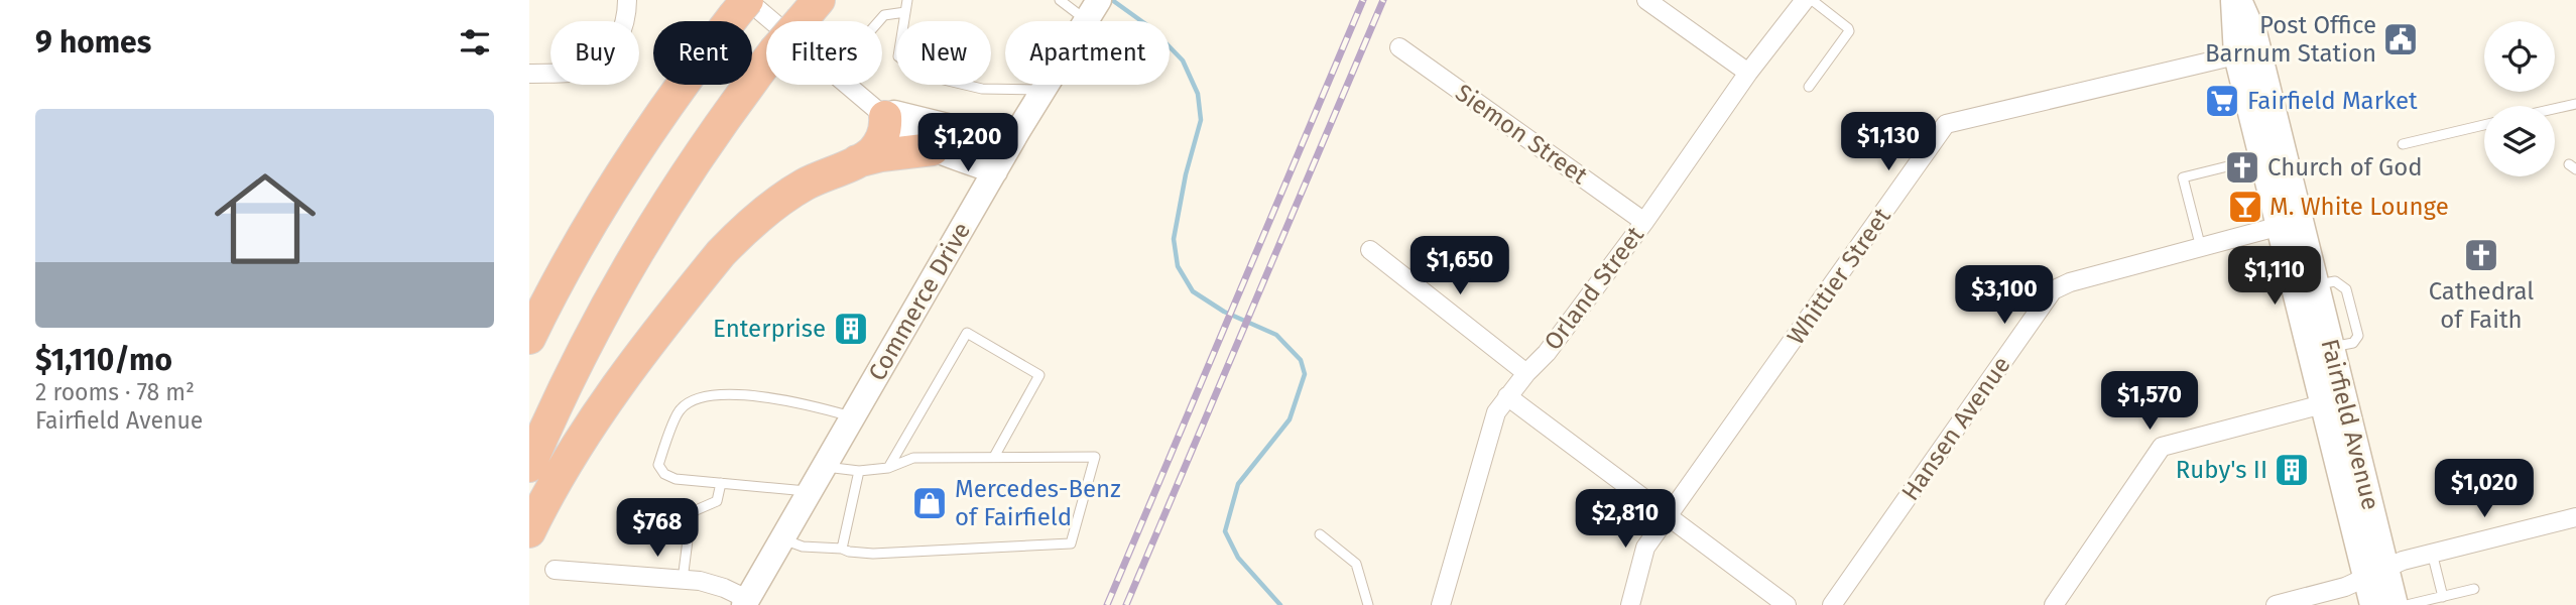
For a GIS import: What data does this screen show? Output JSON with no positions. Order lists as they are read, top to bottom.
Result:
{
  "streets": {
    "main road": ["Commerce Drive", "Fairfield Avenue"],
    "street": [
      "Siemon Street",
      "Whittier Street",
      "Orland Street",
      "Hansen Avenue"
    ]
  },
  "crossings": [
    ["Siemon Street", "Orland Street"],
    ["Whittier Street", "Fairfield Avenue"],
    ["Fairfield Avenue", "Hansen Avenue"]
  ],
  "places": {
    "public building": ["Post Office Barnum Station"],
    "supermarket": ["Fairfield Market"],
    "church": ["Church of God", "Cathedral of Faith"],
    "bar": ["M. White Lounge"],
    "building": ["Enterprise", "Ruby's II"],
    "shop": ["Mercedes-Benz of Fairfield"]
  },
  "page": {
    "heading": "9 homes",
    "chip": [
      "Buy",
      "Rent",
      "Filters",
      "New",
      "Apartment"
    ],
    "list": [
      {
        "name": "$1,110/mo",
        "note": "2 rooms · 78 m² · Fairfield Avenue"
      }
    ],
    "price": [
      "$1,130",
      "$1,200",
      "$1,650",
      "$1,110",
      "$3,100",
      "$1,570",
      "$1,020",
      "$2,810",
      "$768"
    ]
  }
}
